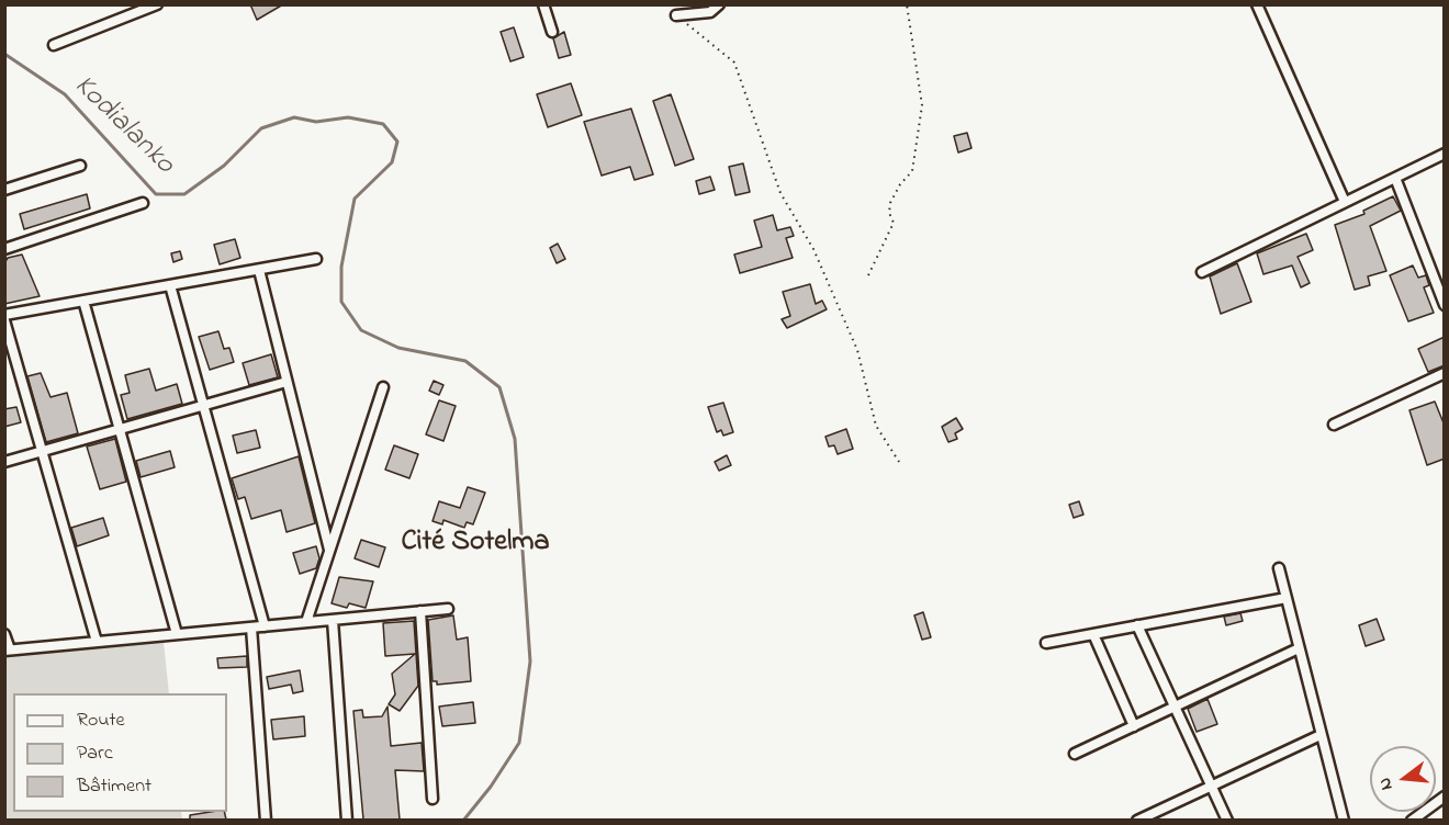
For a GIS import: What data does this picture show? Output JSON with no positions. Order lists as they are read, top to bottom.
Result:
{
  "districts": ["Cité Sotelma"],
  "water": ["Kodialanko"],
  "legend": ["Route", "Parc", "Bâtiment"],
  "north": "left"
}
